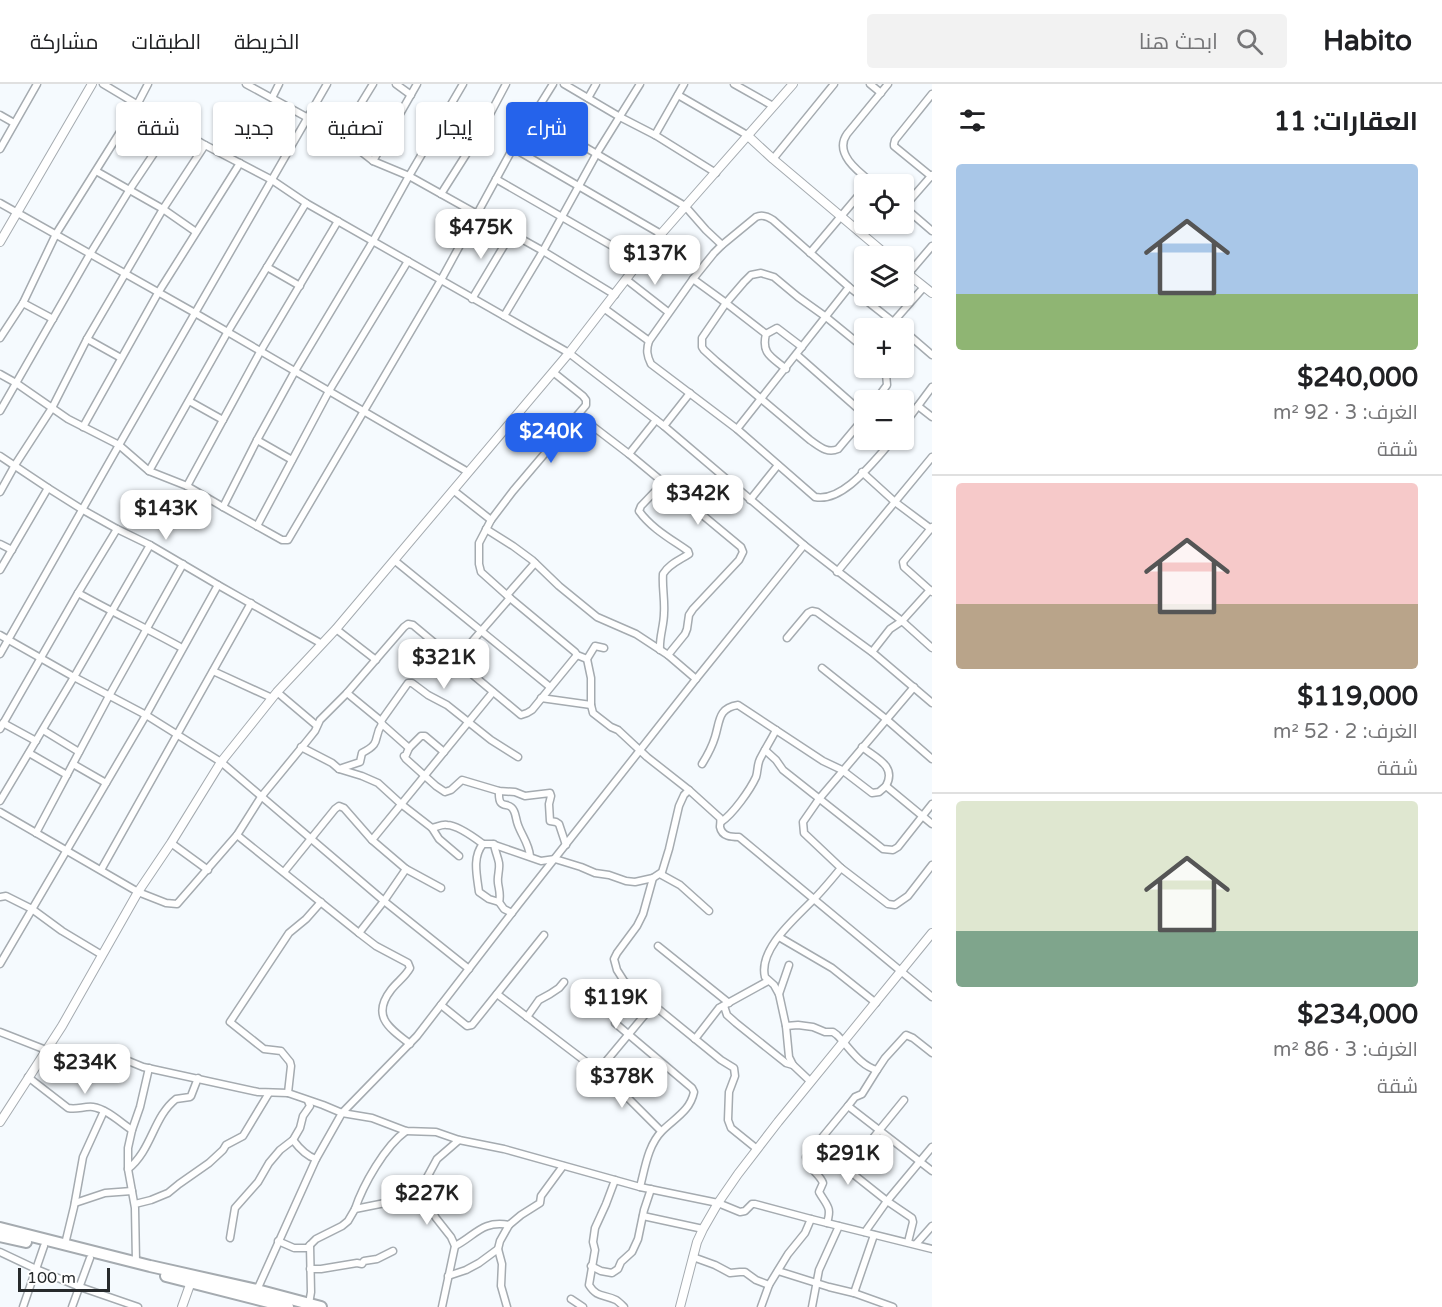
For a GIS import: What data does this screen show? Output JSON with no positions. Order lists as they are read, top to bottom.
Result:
{
  "scale_bar": "100 m",
  "page": {
    "header": "Habito",
    "search": "ابحث هنا",
    "nav": ["الخريطة", "الطبقات", "مشاركة"],
    "heading": "العقارات: 11",
    "chip": [
      "شراء",
      "إيجار",
      "تصفية",
      "جديد",
      "شقة"
    ],
    "list": [
      {
        "name": "$240,000",
        "note": "الغرف: 3 · 92 m² · شقة"
      },
      {
        "name": "$119,000",
        "note": "الغرف: 2 · 52 m² · شقة"
      },
      {
        "name": "$234,000",
        "note": "الغرف: 3 · 86 m² · شقة"
      }
    ],
    "map_buttons": ["+", "−"],
    "price": [
      "$475K",
      "$137K",
      "$240K",
      "$342K",
      "$143K",
      "$321K",
      "$119K",
      "$234K",
      "$378K",
      "$291K",
      "$227K"
    ],
    "scale": "100 m"
  }
}
